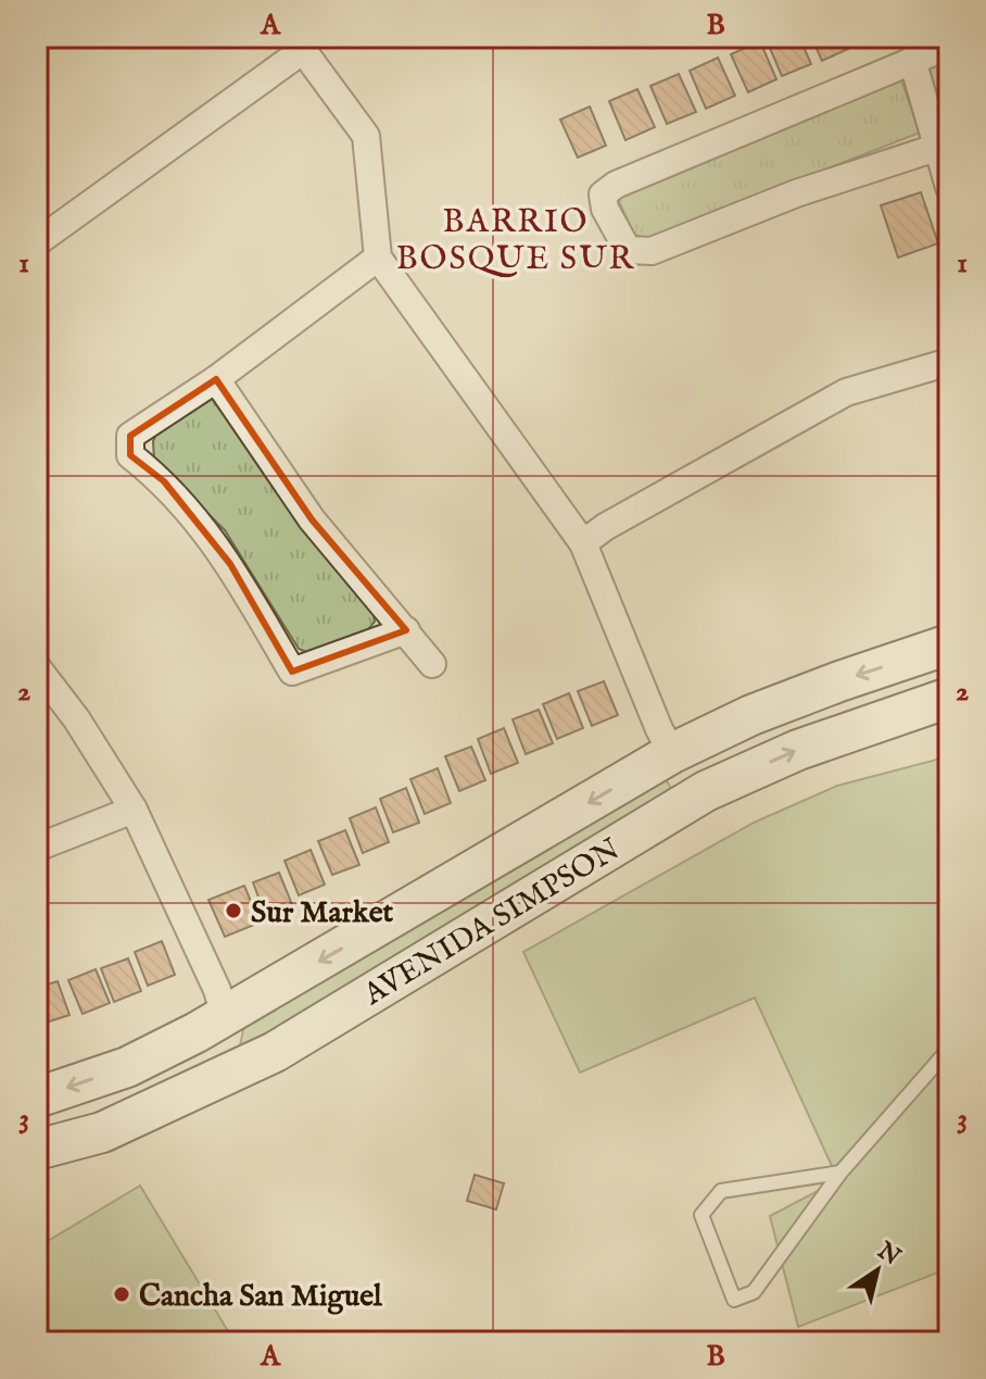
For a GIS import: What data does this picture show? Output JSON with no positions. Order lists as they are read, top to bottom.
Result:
{
  "streets": {
    "main road": ["AVENIDA SIMPSON"]
  },
  "districts": ["BARRIO BOSQUE SUR"],
  "places": ["Sur Market", "Cancha San Miguel"],
  "north": "top right",
  "grid": {
    "columns": ["A", "B"],
    "rows": ["1", "2", "3"]
  }
}
